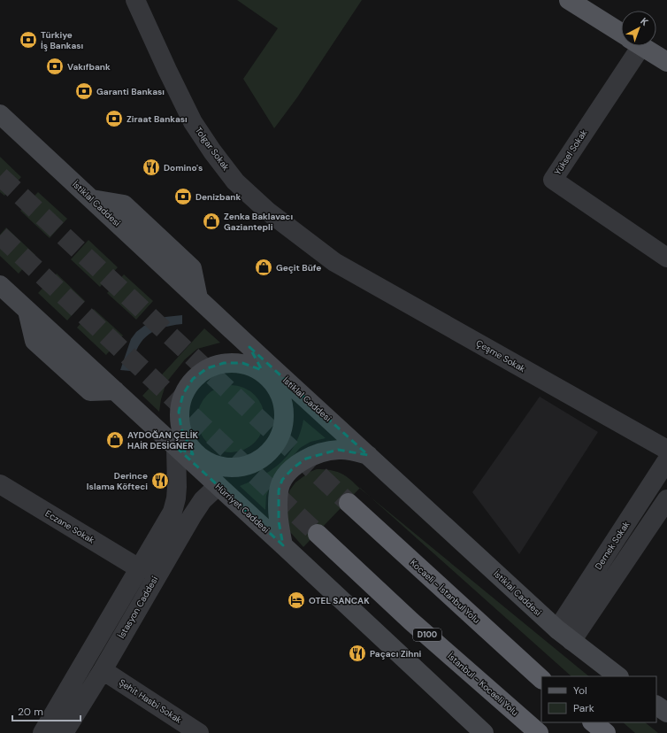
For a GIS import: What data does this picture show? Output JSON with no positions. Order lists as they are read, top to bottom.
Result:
{
  "streets": {
    "highway": ["Kocaeli - İstanbul Yolu", "D100", "İstanbul - Kocaeli Yolu"],
    "main road": ["İstiklal Caddesi", "Hürriyet Caddesi"],
    "street": [
      "Tolgar Sokak",
      "Yüksel Sokak",
      "Çeşme Sokak",
      "Eczane Sokak",
      "Dernek Sokak",
      "İstasyon Caddesi",
      "Şehit Hasbi Sokak"
    ]
  },
  "crossings": [
    ["Tolgar Sokak", "Çeşme Sokak"],
    ["İstiklal Caddesi", "Dernek Sokak"],
    ["Hürriyet Caddesi", "İstasyon Caddesi"],
    ["İstasyon Caddesi", "Şehit Hasbi Sokak"]
  ],
  "places": {
    "bank": [
      "Türkiye İş Bankası",
      "Vakıfbank",
      "Garanti Bankası",
      "Ziraat Bankası",
      "Denizbank"
    ],
    "restaurant": ["Domino's", "Derince Islama Köfteci", "Paçacı Zihni"],
    "shop": ["Zenka Baklavacı Gaziantepli", "Geçit Büfe", "AYDOĞAN ÇELİK HAİR DESİGNER"],
    "hotel": ["OTEL SANCAK"]
  },
  "legend": ["Yol", "Park"],
  "scale_bar": "20 m",
  "north": "top right"
}
